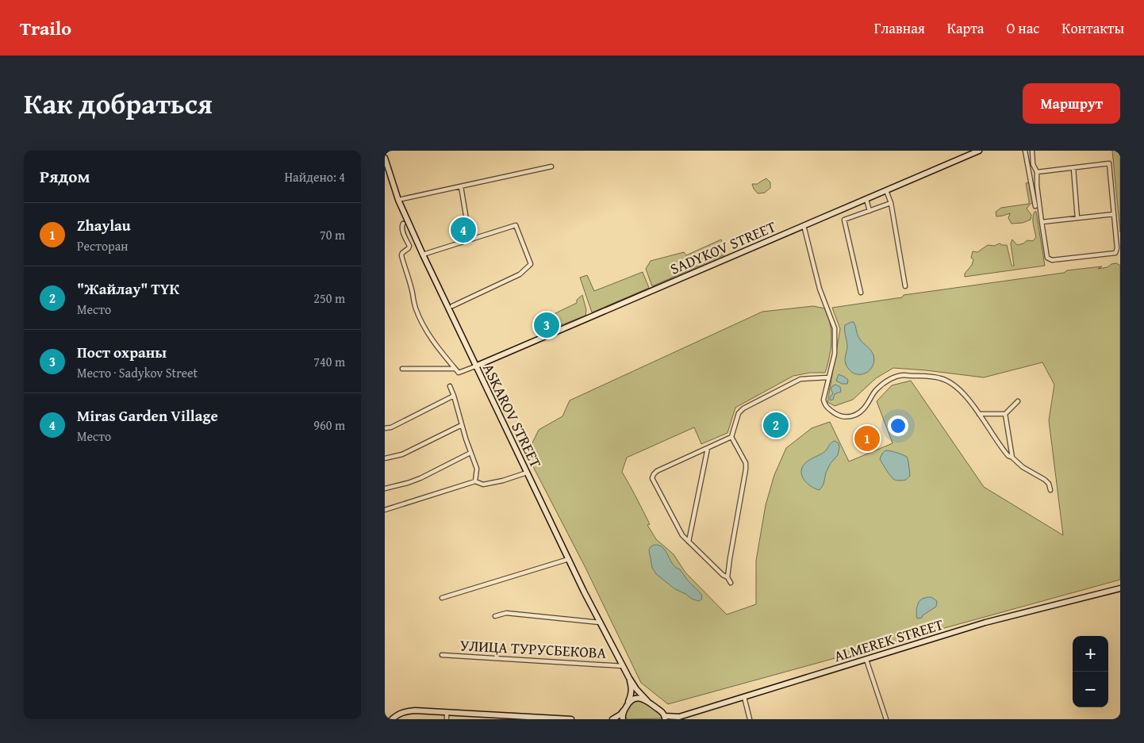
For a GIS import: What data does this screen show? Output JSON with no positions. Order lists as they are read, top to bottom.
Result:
{
  "streets": {
    "street": [
      "SADYKOV STREET",
      "ASKAROV STREET",
      "ALMEREK STREET",
      "УЛИЦА ТУРУСБЕКОВА"
    ]
  },
  "crossings": [
    ["SADYKOV STREET", "ASKAROV STREET"],
    ["ASKAROV STREET", "ALMEREK STREET"],
    ["ASKAROV STREET", "УЛИЦА ТУРУСБЕКОВА"]
  ],
  "page": {
    "header": "Trailo",
    "nav": [
      "Главная",
      "Карта",
      "О нас",
      "Контакты"
    ],
    "title": "Как добраться",
    "buttons": "Маршрут",
    "heading": ["Рядом", "Найдено: 4"],
    "list": [
      {
        "mark": "1",
        "name": "Zhaylau",
        "note": "Ресторан",
        "value": "70 m"
      },
      {
        "mark": "2",
        "name": "\"Жайлау\" ТҮК",
        "note": "Место",
        "value": "250 m"
      },
      {
        "mark": "3",
        "name": "Пост охраны",
        "note": "Место · Sadykov Street",
        "value": "740 m"
      },
      {
        "mark": "4",
        "name": "Miras Garden Village",
        "note": "Место",
        "value": "960 m"
      }
    ],
    "pins": [
      "4",
      "3",
      "2",
      "1"
    ],
    "map_buttons": ["+", "−"]
  }
}
